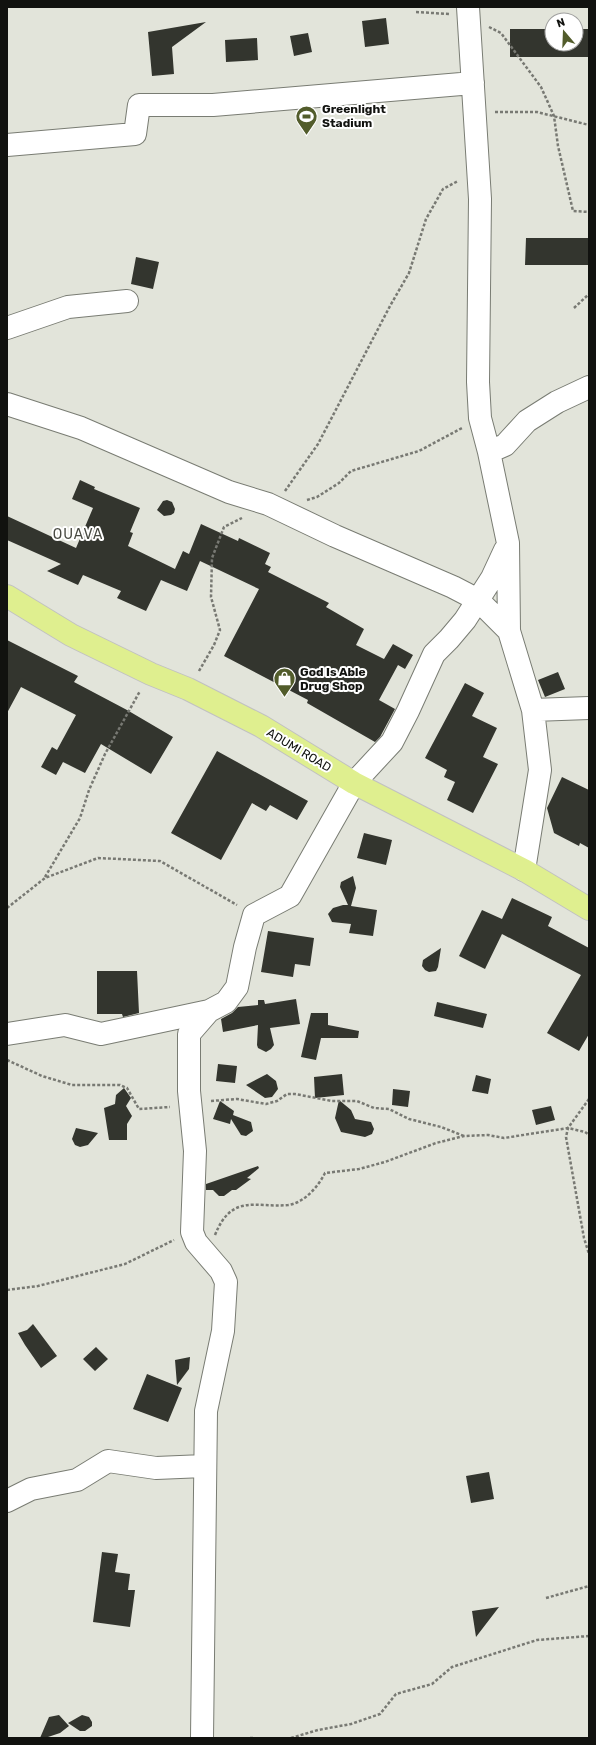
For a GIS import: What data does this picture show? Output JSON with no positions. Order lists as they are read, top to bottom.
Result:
{
  "streets": {
    "main road": ["ADUMI ROAD"]
  },
  "districts": ["OUAVA"],
  "places": {
    "sports": ["Greenlight Stadium"],
    "shop": ["God Is Able Drug Shop"]
  },
  "north": "top"
}
